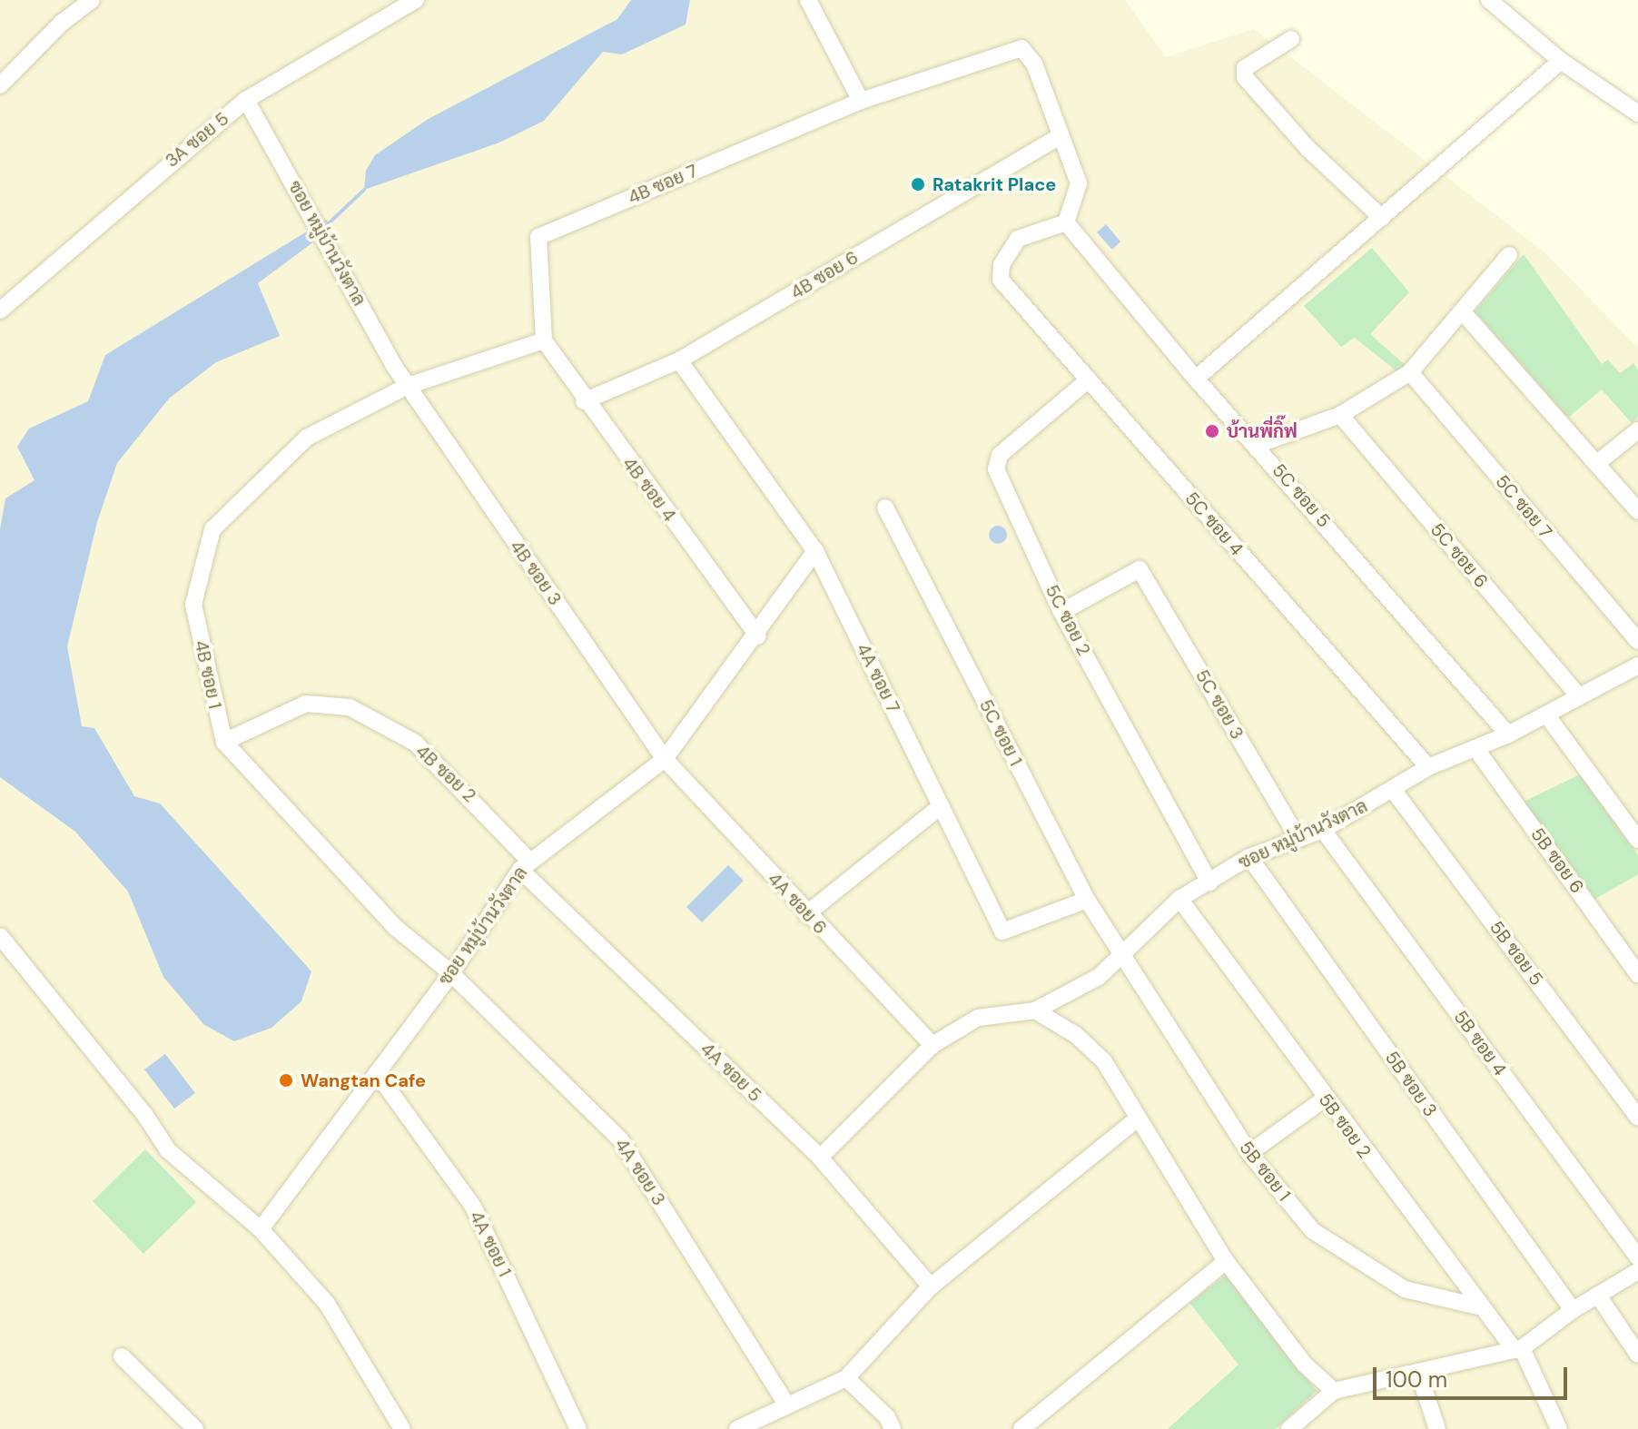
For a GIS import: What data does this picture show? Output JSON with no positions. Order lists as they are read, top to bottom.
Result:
{
  "streets": {
    "street": [
      "3A ซอย 5",
      "4B ซอย 7",
      "ซอย หมู่บ้านวังตาล",
      "4B ซอย 6",
      "4B ซอย 4",
      "5C ซอย 5",
      "5C ซอย 7",
      "5C ซอย 4",
      "5C ซอย 6",
      "4B ซอย 3",
      "5C ซอย 2",
      "4B ซอย 1",
      "4A ซอย 7",
      "5C ซอย 3",
      "5C ซอย 1",
      "4B ซอย 2",
      "5B ซอย 6",
      "4A ซอย 6",
      "5B ซอย 5",
      "5B ซอย 4",
      "4A ซอย 5",
      "5B ซอย 3",
      "5B ซอย 2",
      "5B ซอย 1",
      "4A ซอย 3",
      "4A ซอย 1"
    ]
  },
  "crossings": [
    ["3A ซอย 5", "ซอย หมู่บ้านวังตาล"],
    ["4B ซอย 7", "4B ซอย 6"],
    ["4B ซอย 7", "4B ซอย 4"],
    ["ซอย หมู่บ้านวังตาล", "4B ซอย 4"],
    ["ซอย หมู่บ้านวังตาล", "5C ซอย 5"],
    ["ซอย หมู่บ้านวังตาล", "5C ซอย 4"],
    ["ซอย หมู่บ้านวังตาล", "5C ซอย 6"],
    ["ซอย หมู่บ้านวังตาล", "4B ซอย 3"],
    ["ซอย หมู่บ้านวังตาล", "5C ซอย 2"],
    ["ซอย หมู่บ้านวังตาล", "4B ซอย 1"],
    ["ซอย หมู่บ้านวังตาล", "4A ซอย 7"],
    ["ซอย หมู่บ้านวังตาล", "5C ซอย 3"],
    ["ซอย หมู่บ้านวังตาล", "5C ซอย 1"],
    ["ซอย หมู่บ้านวังตาล", "4B ซอย 2"],
    ["ซอย หมู่บ้านวังตาล", "5B ซอย 6"],
    ["ซอย หมู่บ้านวังตาล", "4A ซอย 6"],
    ["ซอย หมู่บ้านวังตาล", "5B ซอย 5"],
    ["ซอย หมู่บ้านวังตาล", "5B ซอย 4"],
    ["ซอย หมู่บ้านวังตาล", "4A ซอย 5"],
    ["ซอย หมู่บ้านวังตาล", "5B ซอย 3"],
    ["ซอย หมู่บ้านวังตาล", "5B ซอย 2"],
    ["ซอย หมู่บ้านวังตาล", "5B ซอย 1"],
    ["ซอย หมู่บ้านวังตาล", "4A ซอย 3"],
    ["ซอย หมู่บ้านวังตาล", "4A ซอย 1"],
    ["4B ซอย 6", "4B ซอย 4"],
    ["4B ซอย 6", "4A ซอย 7"],
    ["5C ซอย 5", "5C ซอย 4"],
    ["5C ซอย 4", "5C ซอย 2"],
    ["4B ซอย 3", "4B ซอย 1"],
    ["4B ซอย 3", "4A ซอย 6"],
    ["5C ซอย 2", "5C ซอย 3"],
    ["4B ซอย 1", "4B ซอย 2"],
    ["4B ซอย 1", "4A ซอย 3"],
    ["4A ซอย 7", "5C ซอย 1"],
    ["5C ซอย 1", "5B ซอย 1"],
    ["4B ซอย 2", "4A ซอย 5"],
    ["5B ซอย 2", "5B ซอย 1"]
  ],
  "places": ["Ratakrit Place", "บ้านพี่กิ๊ฟ", "Wangtan Cafe"],
  "scale_bar": "100 m"
}
